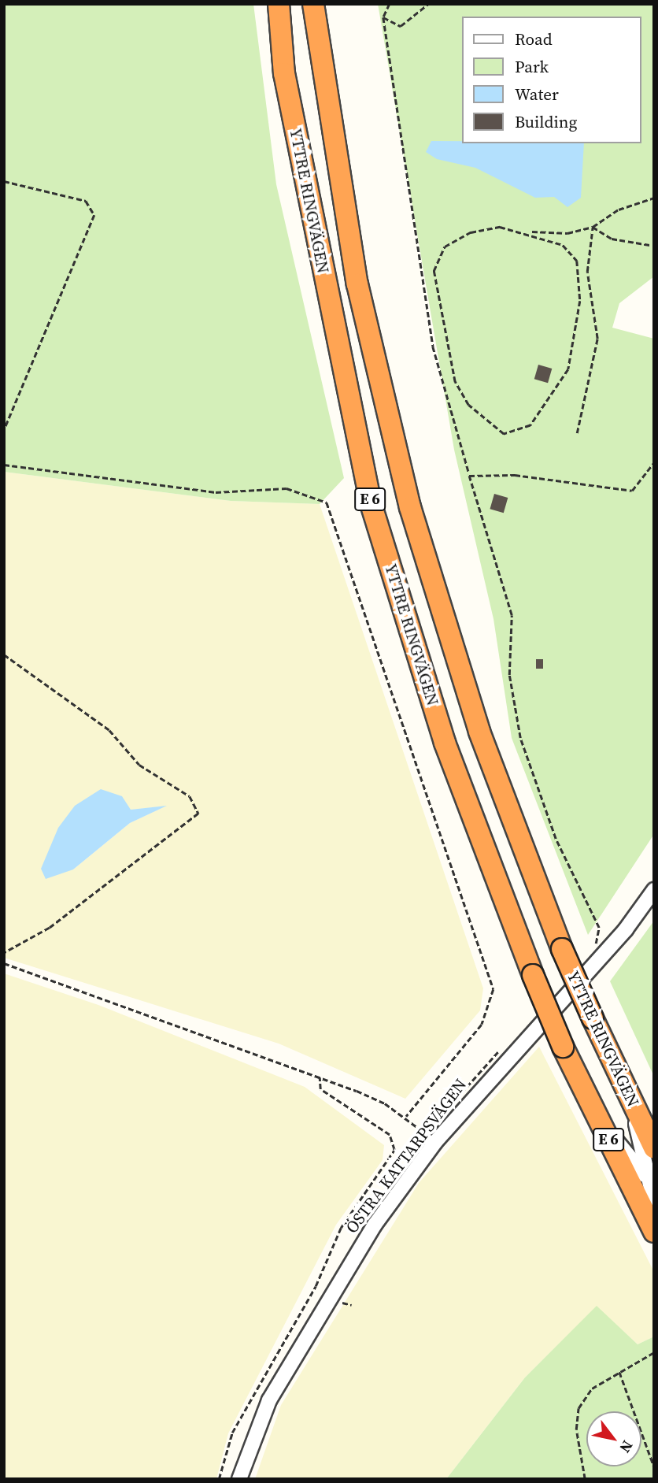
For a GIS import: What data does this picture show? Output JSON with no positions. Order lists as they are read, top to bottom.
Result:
{
  "streets": {
    "highway": ["YTTRE RINGVÄGEN", "E 6"],
    "street": ["ÖSTRA KATTARPSVÄGEN"]
  },
  "legend": [
    "Road",
    "Park",
    "Water",
    "Building"
  ],
  "north": "bottom right"
}
